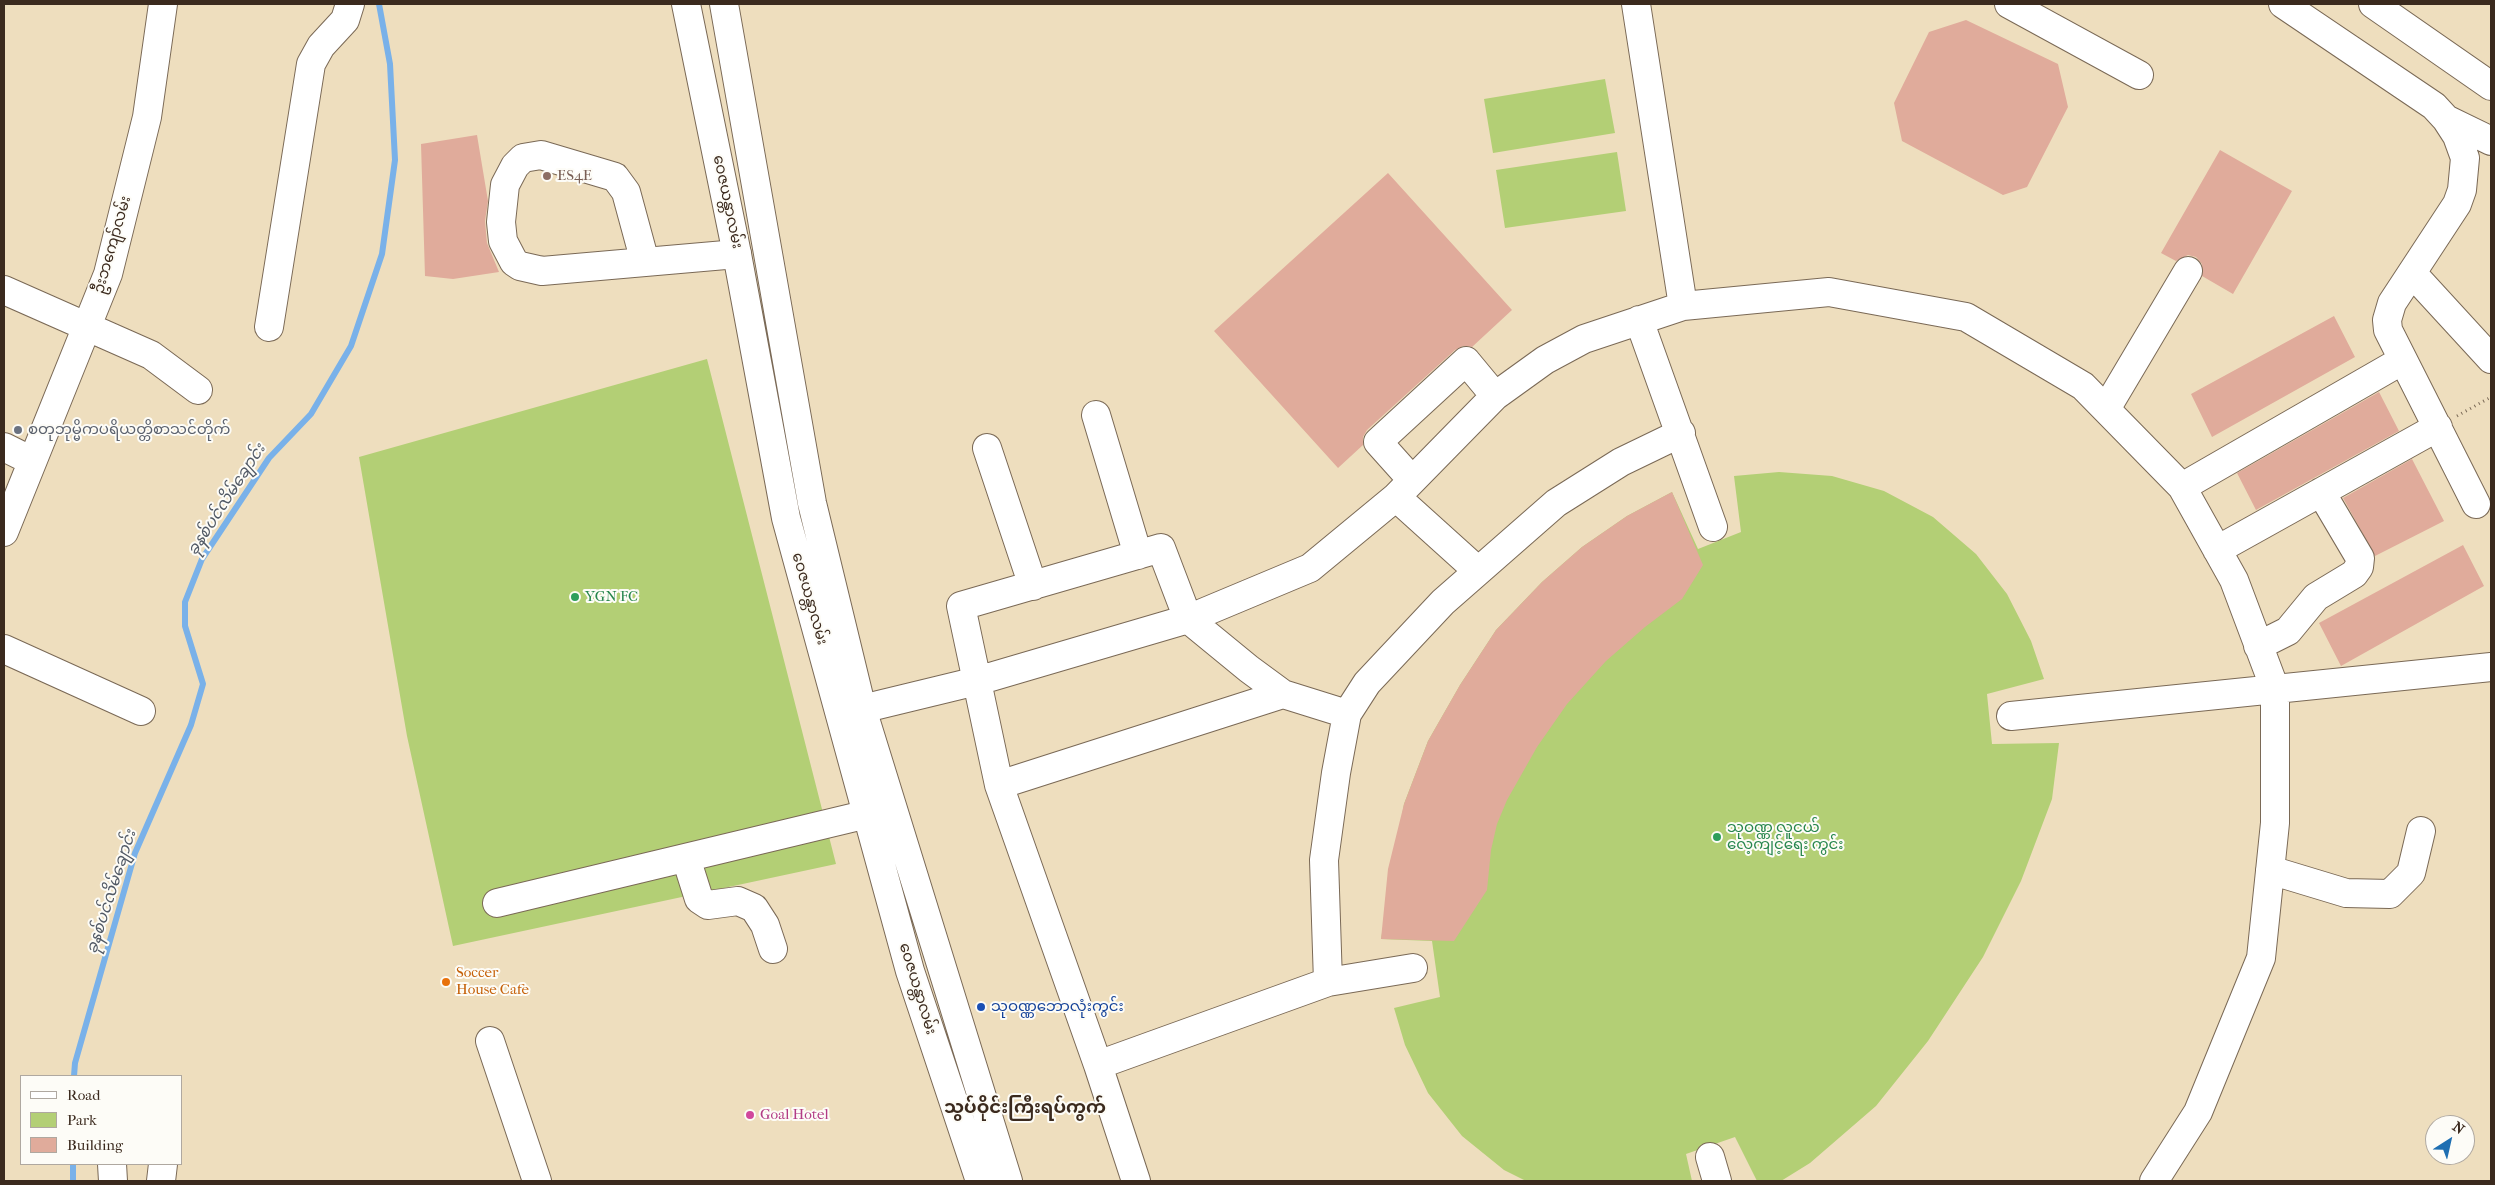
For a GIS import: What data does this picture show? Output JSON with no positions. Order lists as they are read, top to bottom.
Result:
{
  "streets": {
    "street": ["ဝေဇယန္တာလမ်း", "ဦးဘကျော်လမ်း"]
  },
  "districts": ["သွပ်ဝိုင်းကြီးရပ်ကွက်"],
  "water": ["ခုနစ်ပင်လိမ်ချောင်း"],
  "places": [
    "ES4E",
    "စတုဘုမ္မိကပရိယတ္တိစာသင်တိုက်",
    "YGN FC",
    "သုဝဏ္ဏ လူငယ် လေ့ကျင့်ရေး ကွင်း",
    "Soccer House Cafe",
    "သုဝဏ္ဏဘောလုံးကွင်း",
    "Goal Hotel"
  ],
  "legend": ["Road", "Park", "Building"],
  "north": "top right"
}
